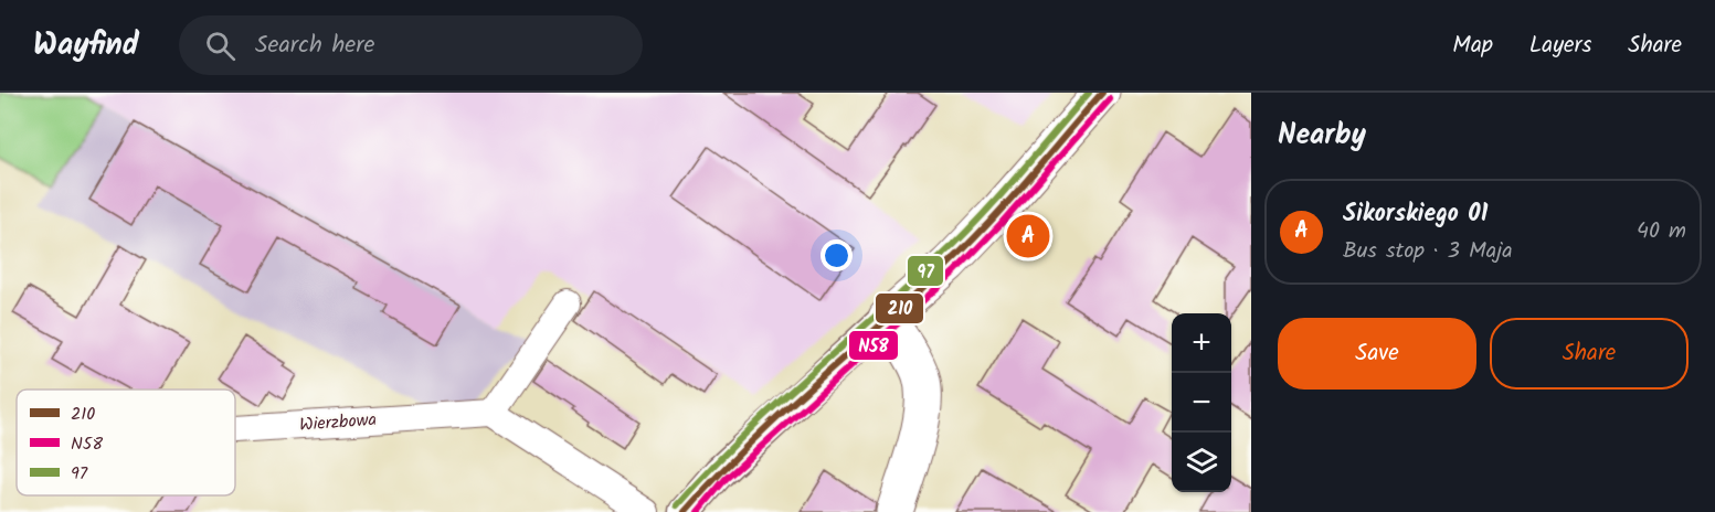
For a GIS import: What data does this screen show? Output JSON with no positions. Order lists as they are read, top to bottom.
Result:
{
  "streets": {
    "street": ["Wierzbowa"]
  },
  "lines": ["transit line 210", "transit line 97", "transit line N58"],
  "legend": ["210", "N58", "97"],
  "page": {
    "header": "Wayfind",
    "search": "Search here",
    "nav": ["Map", "Layers", "Share"],
    "heading": "Nearby",
    "list": [
      {
        "mark": "A",
        "name": "Sikorskiego 01",
        "note": "Bus stop · 3 Maja",
        "value": "40 m"
      }
    ],
    "pins": "A",
    "buttons": ["Save", "Share"],
    "map_buttons": ["+", "−"]
  }
}
